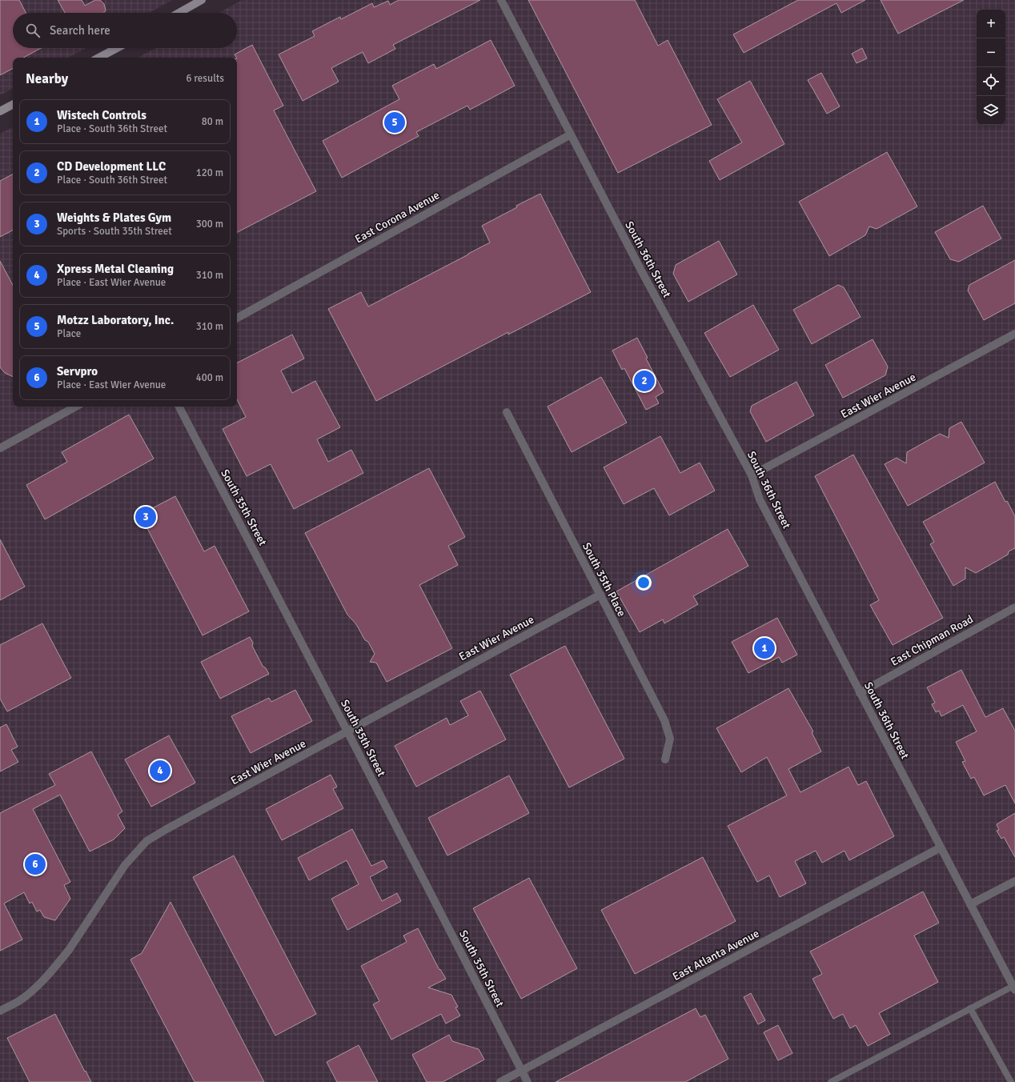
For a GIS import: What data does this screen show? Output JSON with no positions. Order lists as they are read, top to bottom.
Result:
{
  "streets": {
    "street": [
      "East Corona Avenue",
      "South 36th Street",
      "East Wier Avenue",
      "South 35th Street",
      "South 35th Place",
      "East Chipman Road",
      "East Atlanta Avenue"
    ]
  },
  "crossings": [
    ["East Corona Avenue", "South 36th Street"],
    ["South 36th Street", "East Wier Avenue"],
    ["South 36th Street", "East Chipman Road"],
    ["South 36th Street", "East Atlanta Avenue"],
    ["East Wier Avenue", "South 35th Street"],
    ["East Wier Avenue", "South 35th Place"],
    ["South 35th Street", "East Atlanta Avenue"]
  ],
  "page": {
    "map_buttons": ["+", "−"],
    "search": "Search here",
    "heading": ["Nearby", "6 results"],
    "list": [
      {
        "mark": "1",
        "name": "Wistech Controls",
        "note": "Place · South 36th Street",
        "value": "80 m"
      },
      {
        "mark": "2",
        "name": "CD Development LLC",
        "note": "Place · South 36th Street",
        "value": "120 m"
      },
      {
        "mark": "3",
        "name": "Weights & Plates Gym",
        "note": "Sports · South 35th Street",
        "value": "300 m"
      },
      {
        "mark": "4",
        "name": "Xpress Metal Cleaning",
        "note": "Place · East Wier Avenue",
        "value": "310 m"
      },
      {
        "mark": "5",
        "name": "Motzz Laboratory, Inc.",
        "note": "Place",
        "value": "310 m"
      },
      {
        "mark": "6",
        "name": "Servpro",
        "note": "Place · East Wier Avenue",
        "value": "400 m"
      }
    ],
    "pins": [
      "5",
      "2",
      "3",
      "1",
      "4",
      "6"
    ]
  }
}
